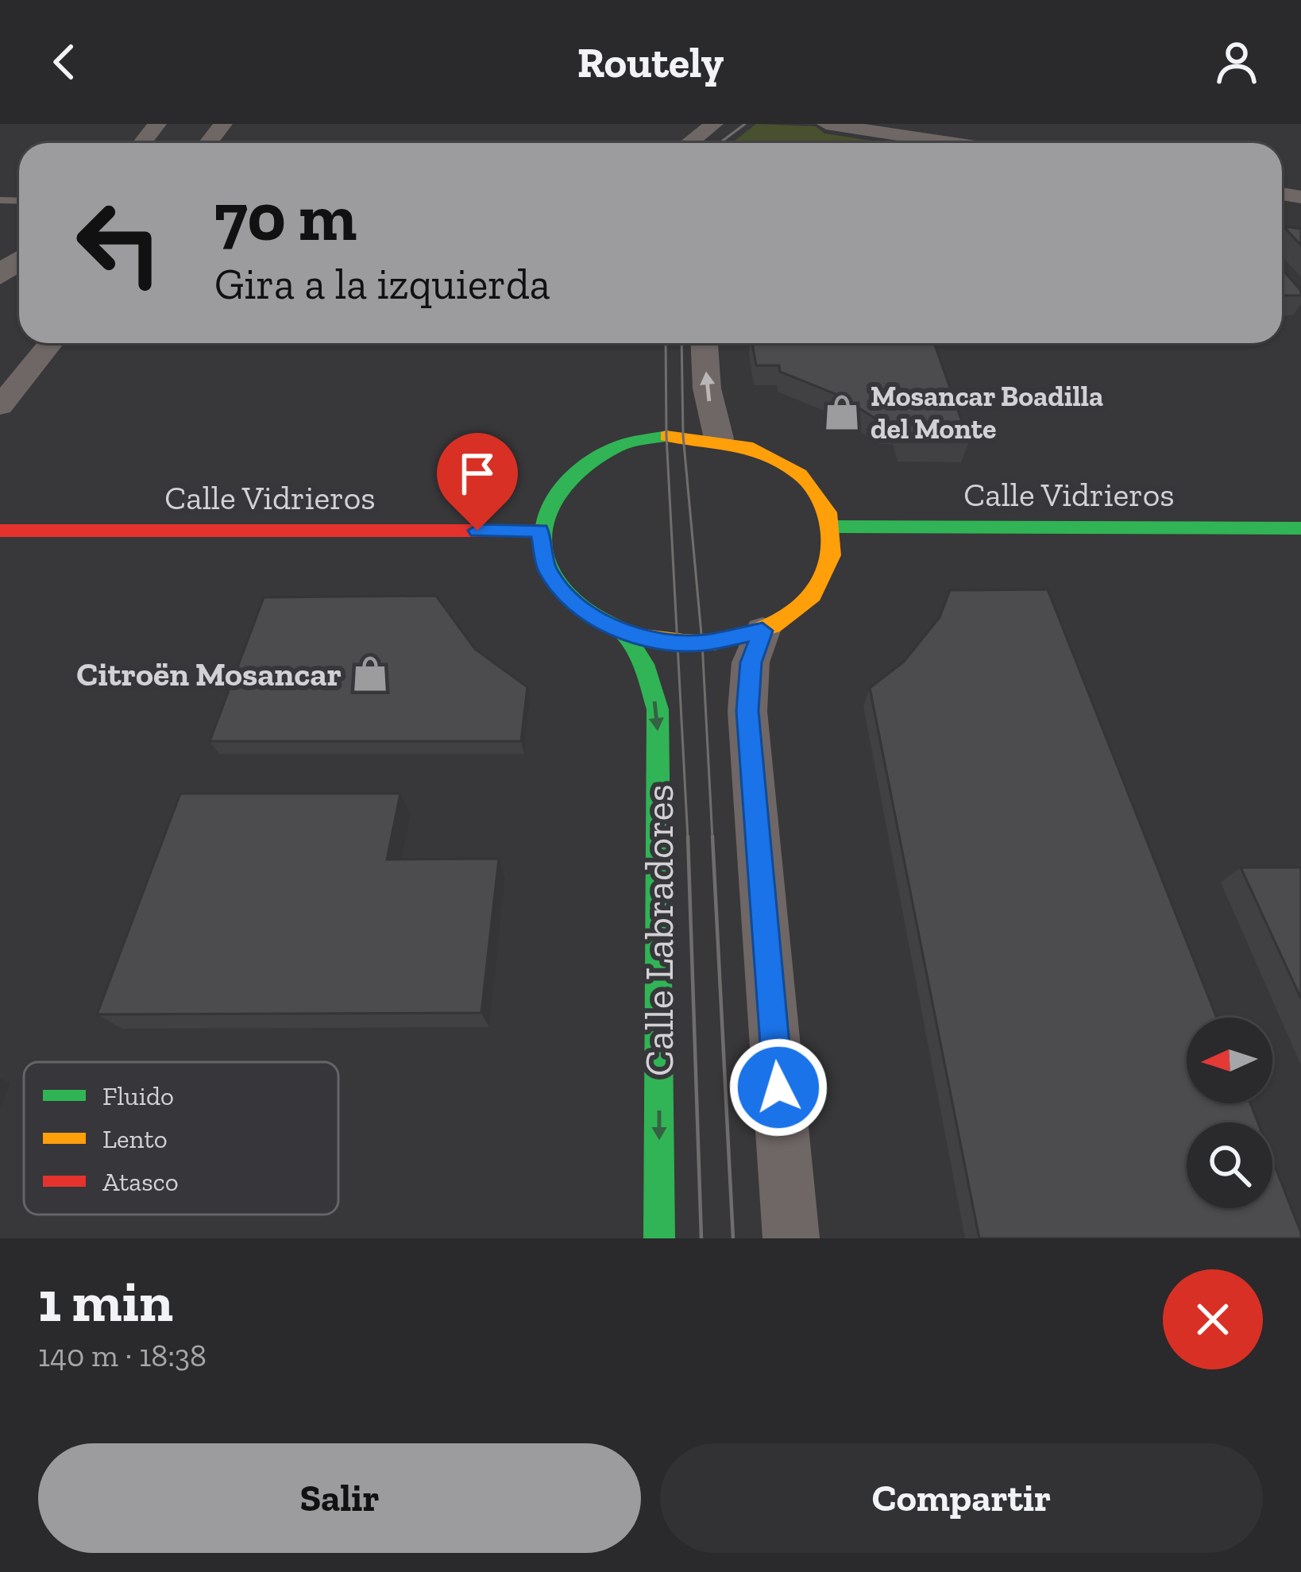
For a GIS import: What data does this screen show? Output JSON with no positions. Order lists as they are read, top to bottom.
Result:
{
  "streets": {
    "street": ["Calle Vidrieros", "Calle Labradores"]
  },
  "crossings": [
    ["Calle Vidrieros", "Calle Labradores"]
  ],
  "places": {
    "shop": ["Mosancar Boadilla del Monte", "Citroën Mosancar"]
  },
  "legend": ["Fluido", "Lento", "Atasco"],
  "north": "left",
  "page": {
    "header": "Routely",
    "turn": ["70 m", "Gira a la izquierda"],
    "heading": ["1 min", "140 m · 18:38"],
    "buttons": ["Salir", "Compartir"]
  }
}
